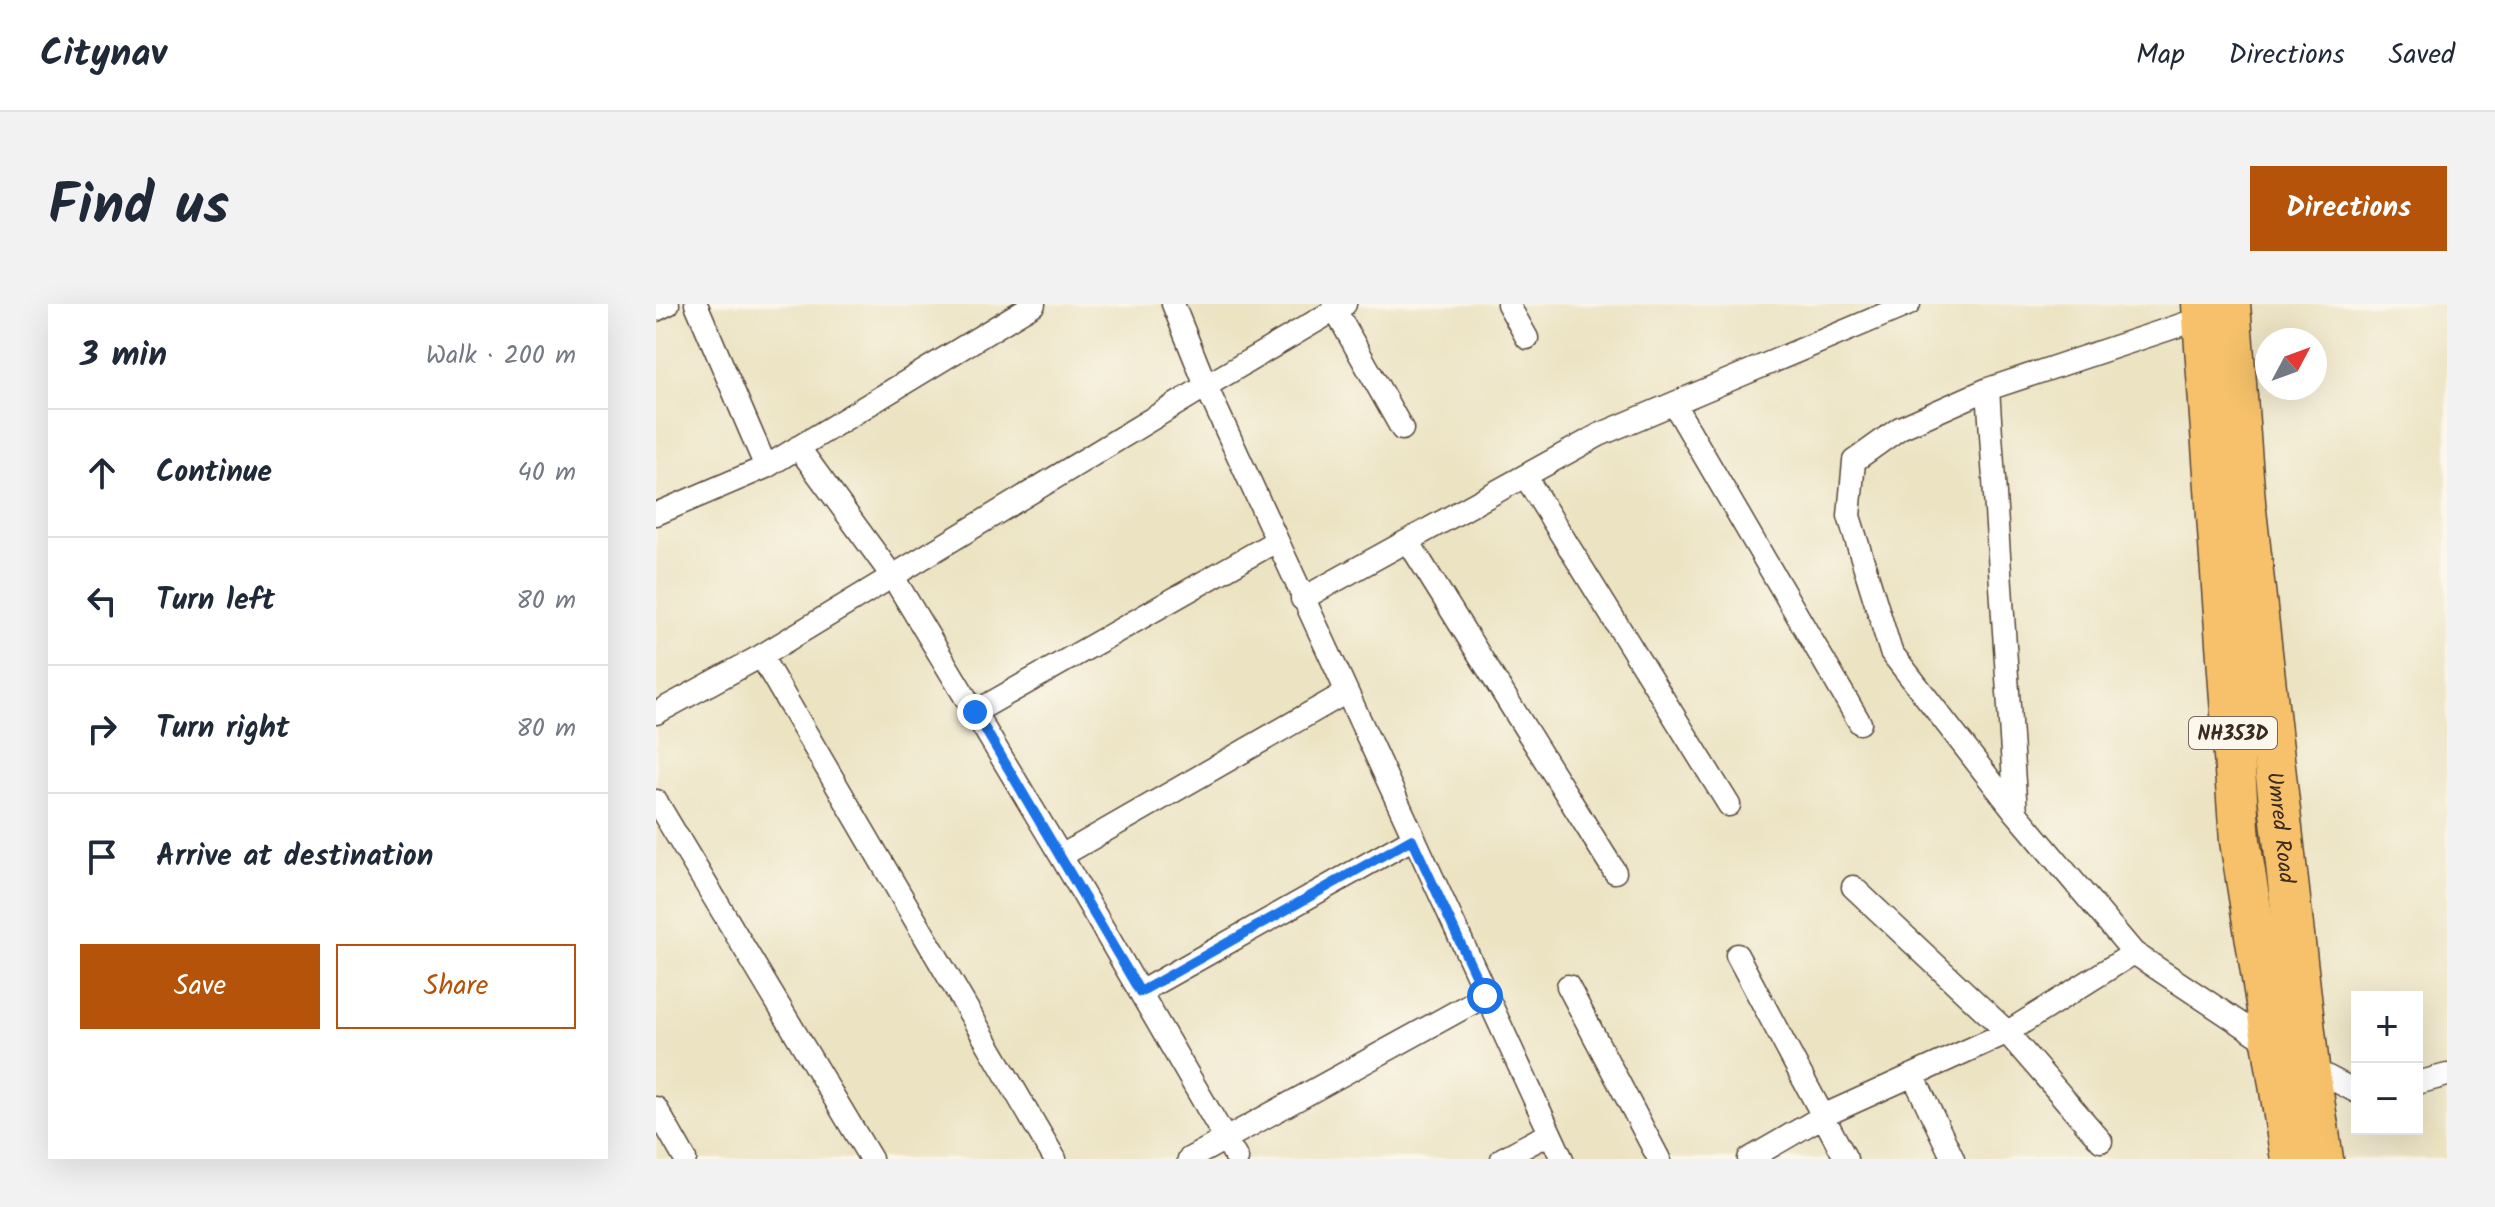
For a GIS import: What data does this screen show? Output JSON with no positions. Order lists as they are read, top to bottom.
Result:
{
  "streets": {
    "highway": ["NH353D", "Umred Road"]
  },
  "crossings": [
    ["NH353D", "Umred Road"]
  ],
  "north": "top right",
  "page": {
    "header": "Citynav",
    "nav": ["Map", "Directions", "Saved"],
    "title": "Find us",
    "buttons": [
      "Directions",
      ["Save", "Share"]
    ],
    "heading": ["3 min", "Walk · 200 m"],
    "list": [
      ["Continue", "40 m"],
      ["Turn left", "80 m"],
      ["Turn right", "80 m"],
      "Arrive at destination"
    ],
    "map_buttons": ["+", "−"]
  }
}
